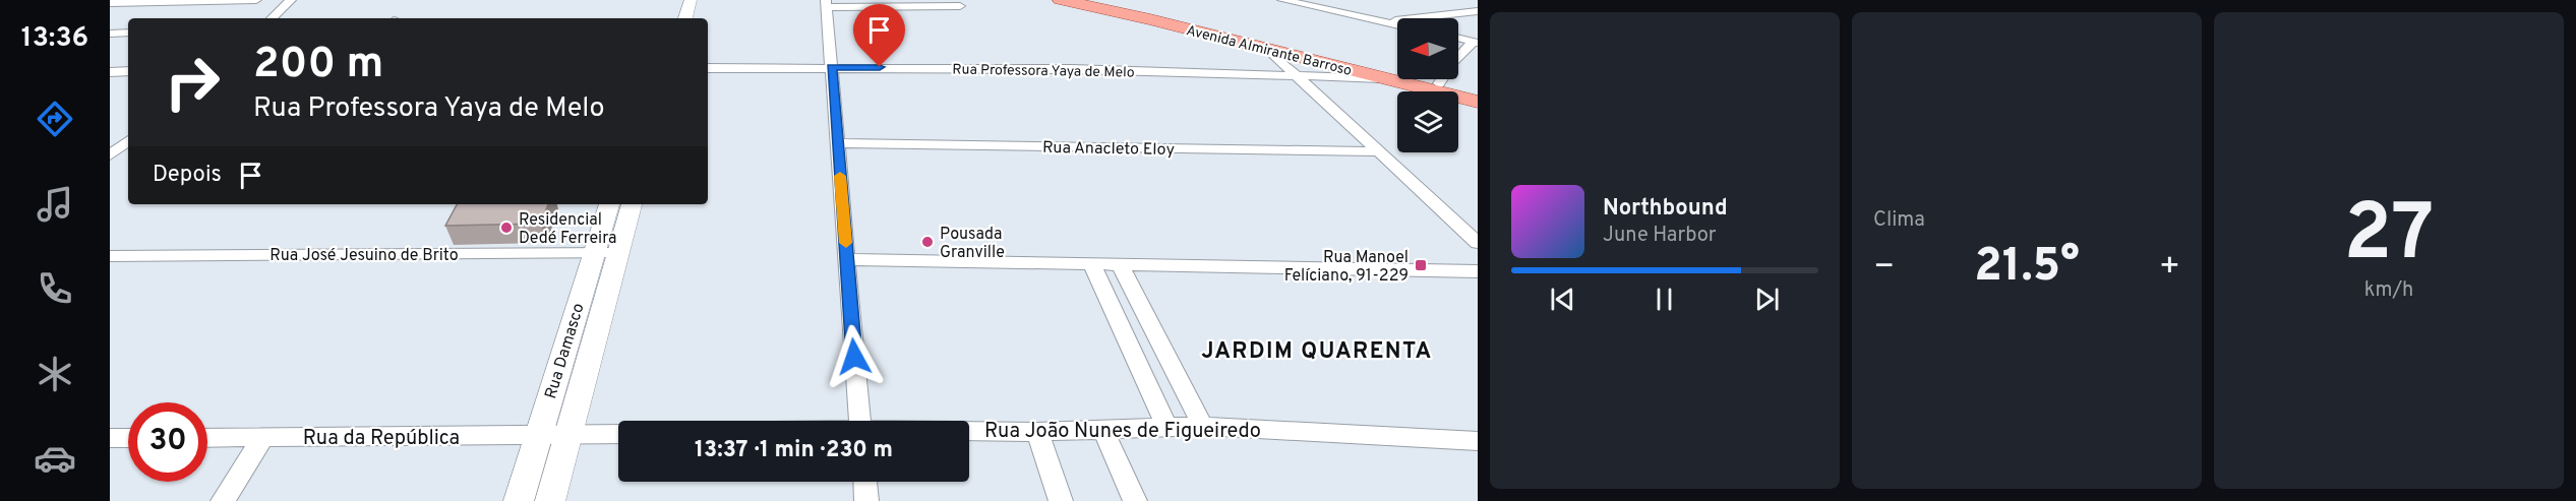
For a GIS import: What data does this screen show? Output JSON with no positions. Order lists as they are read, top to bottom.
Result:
{
  "streets": {
    "main road": ["Avenida Almirante Barroso"],
    "street": [
      "Rua Professora Yaya de Melo",
      "Rua Anacleto Eloy",
      "Rua José Jesuino de Brito",
      "Rua Damasco",
      "Rua João Nunes de Figueiredo",
      "Rua da República"
    ]
  },
  "crossings": [
    ["Avenida Almirante Barroso", "Rua Professora Yaya de Melo"],
    ["Rua José Jesuino de Brito", "Rua Damasco"],
    ["Rua Damasco", "Rua da República"]
  ],
  "districts": ["JARDIM QUARENTA"],
  "places": {
    "other": ["Residencial Dedé Ferreira", "Pousada Granville"],
    "transit": ["Rua Manoel Felíciano, 91-229"]
  },
  "north": "left",
  "page": {
    "tabs": "13:36",
    "tile": [
      "Clima",
      ["27", "km/h"]
    ],
    "turn": ["200 m", "Rua Professora Yaya de Melo"],
    "then": "Depois",
    "song": ["Northbound", "June Harbor"],
    "heat": ["−", "21.5°", "+"],
    "limit": "30",
    "trip": "13:37 · 1 min · 230 m"
  }
}
